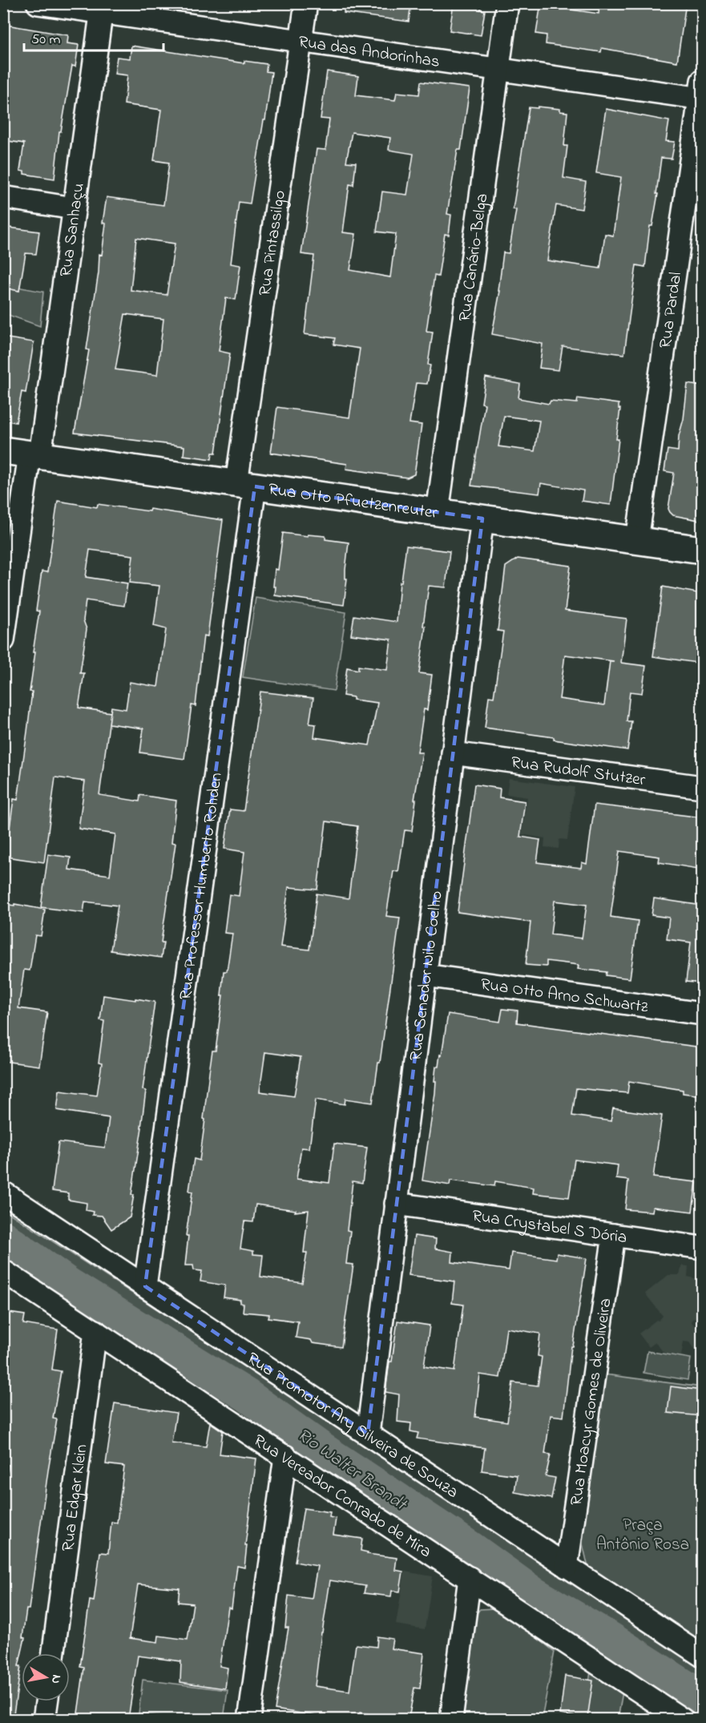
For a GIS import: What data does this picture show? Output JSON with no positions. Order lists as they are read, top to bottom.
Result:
{
  "streets": {
    "main road": ["Rua Otto Pfuetzenreuter"],
    "street": [
      "Rua das Andorinhas",
      "Rua Sanhaçu",
      "Rua Pintassilgo",
      "Rua Canário-Belga",
      "Rua Pardal",
      "Rua Rudolf Stutzer",
      "Rua Professor Humberto Rohden",
      "Rua Senador Nilo Coelho",
      "Rua Otto Arno Schwartz",
      "Rua Crystabel S Dória",
      "Rua Moacyr Gomes de Oliveira",
      "Rua Promotor Ary Silveira de Souza",
      "Rua Vereador Conrado de Mira",
      "Rua Edgar Klein"
    ]
  },
  "crossings": [
    ["Rua das Andorinhas", "Rua Sanhaçu"],
    ["Rua das Andorinhas", "Rua Pintassilgo"],
    ["Rua das Andorinhas", "Rua Canário-Belga"],
    ["Rua das Andorinhas", "Rua Pardal"],
    ["Rua Sanhaçu", "Rua Otto Pfuetzenreuter"],
    ["Rua Pintassilgo", "Rua Otto Pfuetzenreuter"],
    ["Rua Pintassilgo", "Rua Professor Humberto Rohden"],
    ["Rua Canário-Belga", "Rua Otto Pfuetzenreuter"],
    ["Rua Pardal", "Rua Otto Pfuetzenreuter"],
    ["Rua Otto Pfuetzenreuter", "Rua Professor Humberto Rohden"],
    ["Rua Otto Pfuetzenreuter", "Rua Senador Nilo Coelho"],
    ["Rua Rudolf Stutzer", "Rua Senador Nilo Coelho"],
    ["Rua Professor Humberto Rohden", "Rua Promotor Ary Silveira de Souza"],
    ["Rua Senador Nilo Coelho", "Rua Otto Arno Schwartz"],
    ["Rua Senador Nilo Coelho", "Rua Crystabel S Dória"],
    ["Rua Senador Nilo Coelho", "Rua Promotor Ary Silveira de Souza"],
    ["Rua Crystabel S Dória", "Rua Moacyr Gomes de Oliveira"],
    ["Rua Moacyr Gomes de Oliveira", "Rua Promotor Ary Silveira de Souza"],
    ["Rua Vereador Conrado de Mira", "Rua Edgar Klein"]
  ],
  "water": ["Rio Walter Brandt"],
  "parks": ["Praça Antônio Rosa"],
  "scale_bar": "50 m",
  "north": "right"
}
